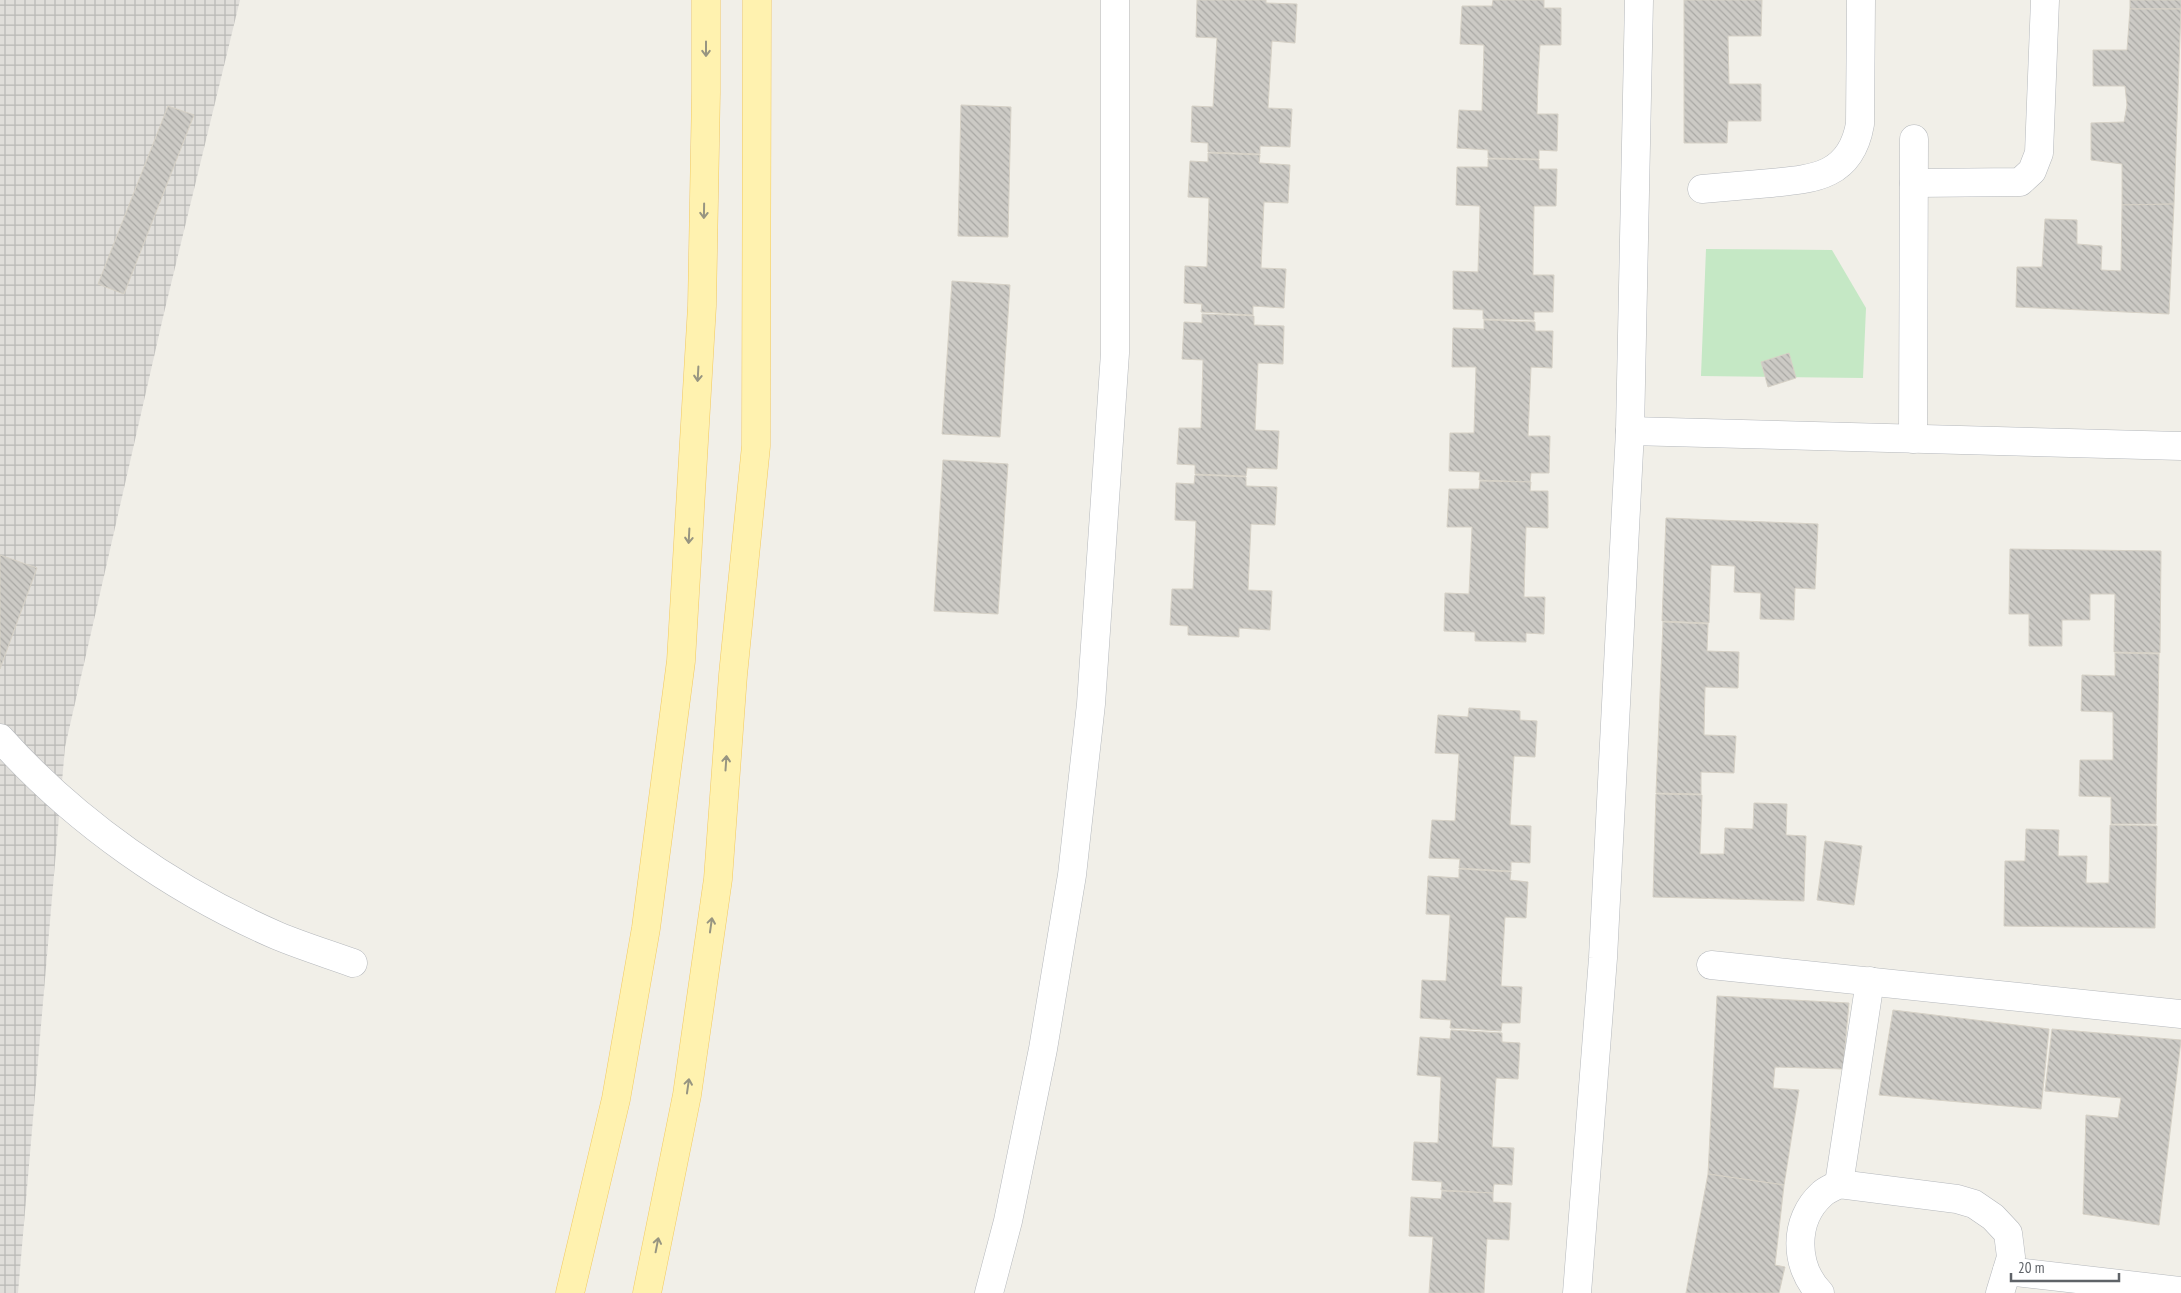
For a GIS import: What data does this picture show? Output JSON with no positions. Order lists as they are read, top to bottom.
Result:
{
  "scale_bar": "20 m"
}
